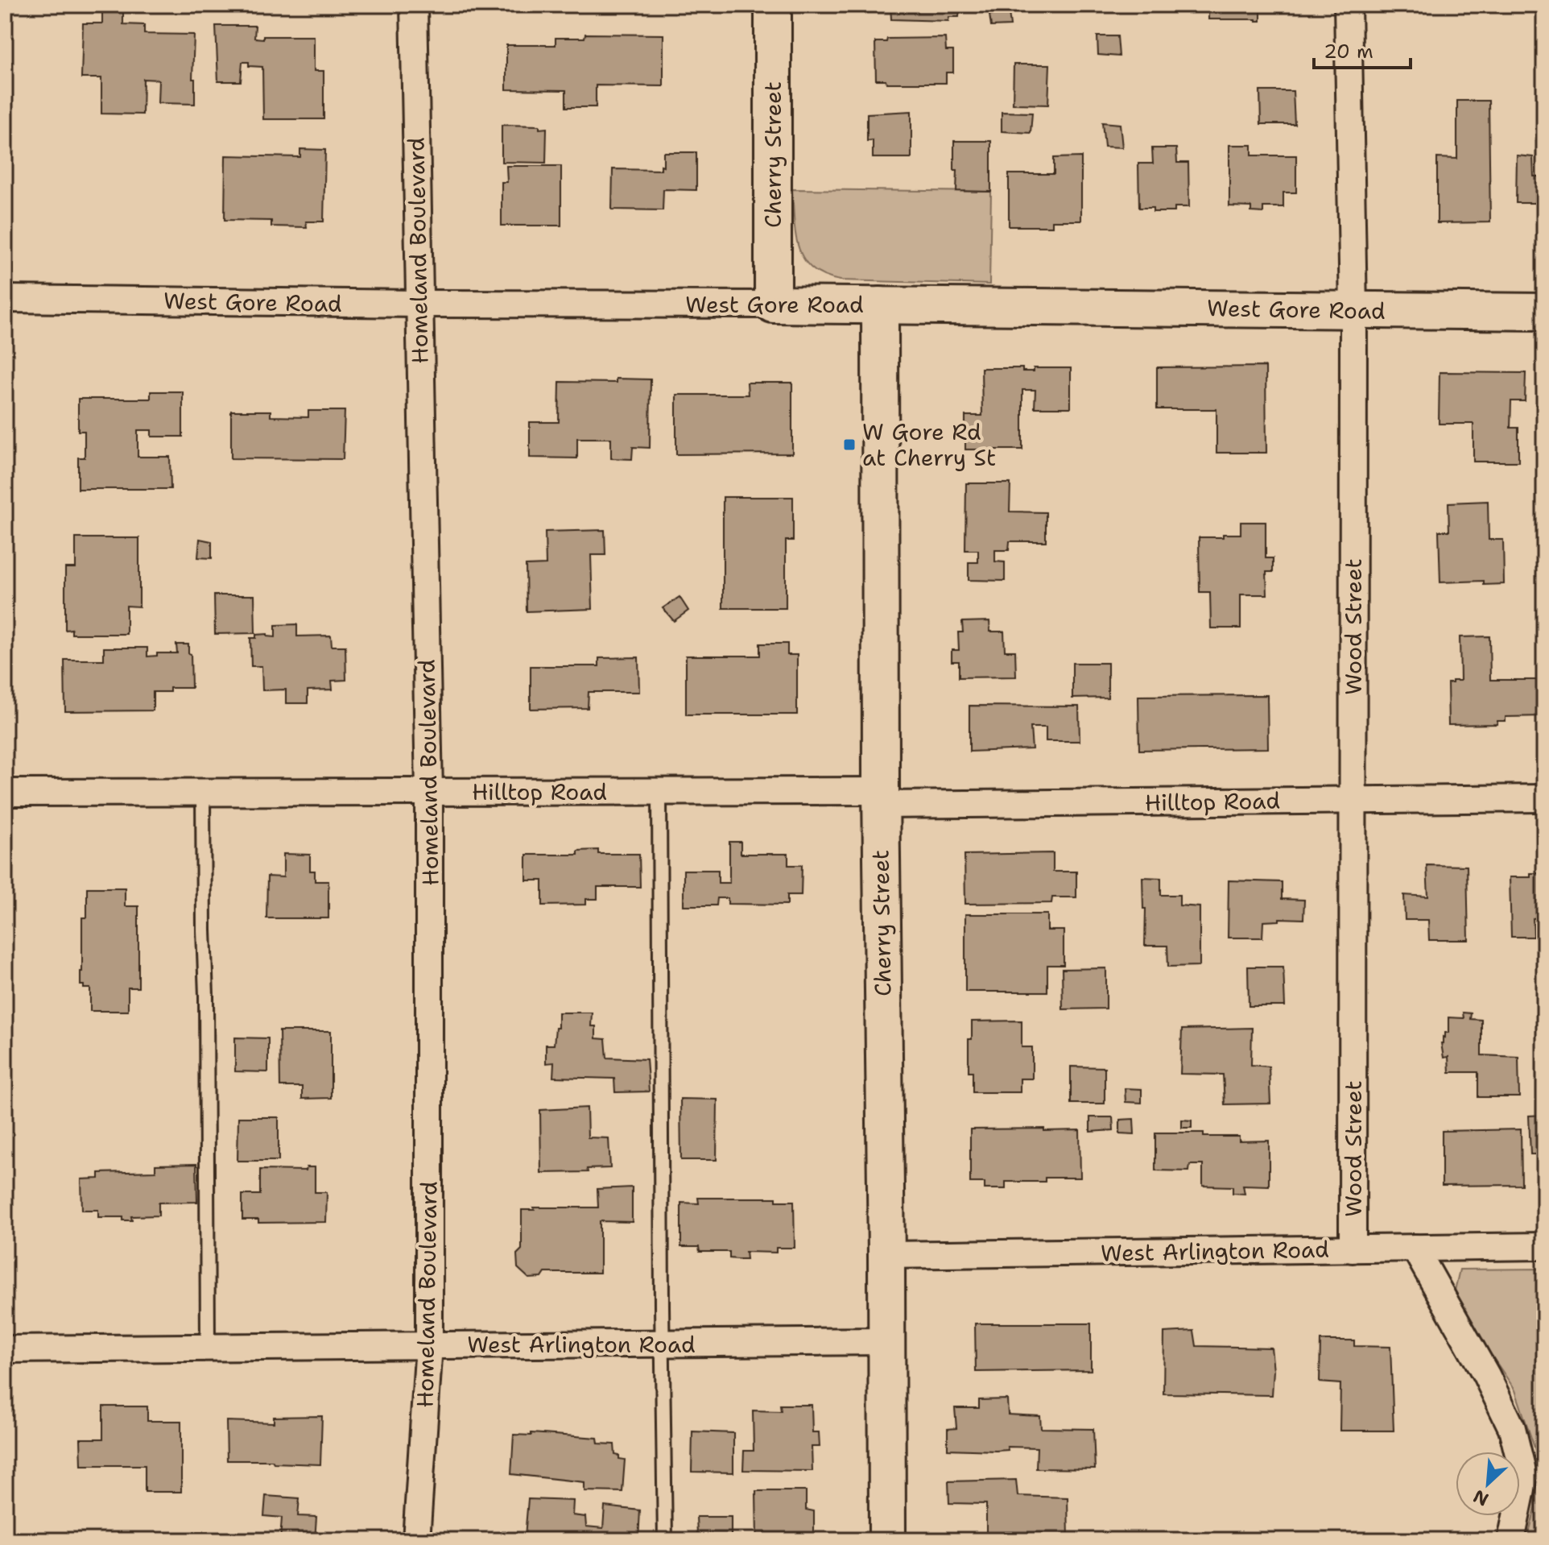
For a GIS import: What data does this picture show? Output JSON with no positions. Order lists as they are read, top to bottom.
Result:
{
  "streets": {
    "street": [
      "Cherry Street",
      "Homeland Boulevard",
      "West Gore Road",
      "Wood Street",
      "Hilltop Road",
      "West Arlington Road"
    ]
  },
  "crossings": [
    ["Cherry Street", "West Gore Road"],
    ["Cherry Street", "Hilltop Road"],
    ["Cherry Street", "West Arlington Road"],
    ["Homeland Boulevard", "West Gore Road"],
    ["Homeland Boulevard", "Hilltop Road"],
    ["Homeland Boulevard", "West Arlington Road"],
    ["West Gore Road", "Wood Street"],
    ["Wood Street", "Hilltop Road"],
    ["Wood Street", "West Arlington Road"]
  ],
  "places": {
    "transit": ["W Gore Rd at Cherry St"]
  },
  "scale_bar": "20 m",
  "north": "bottom left"
}
